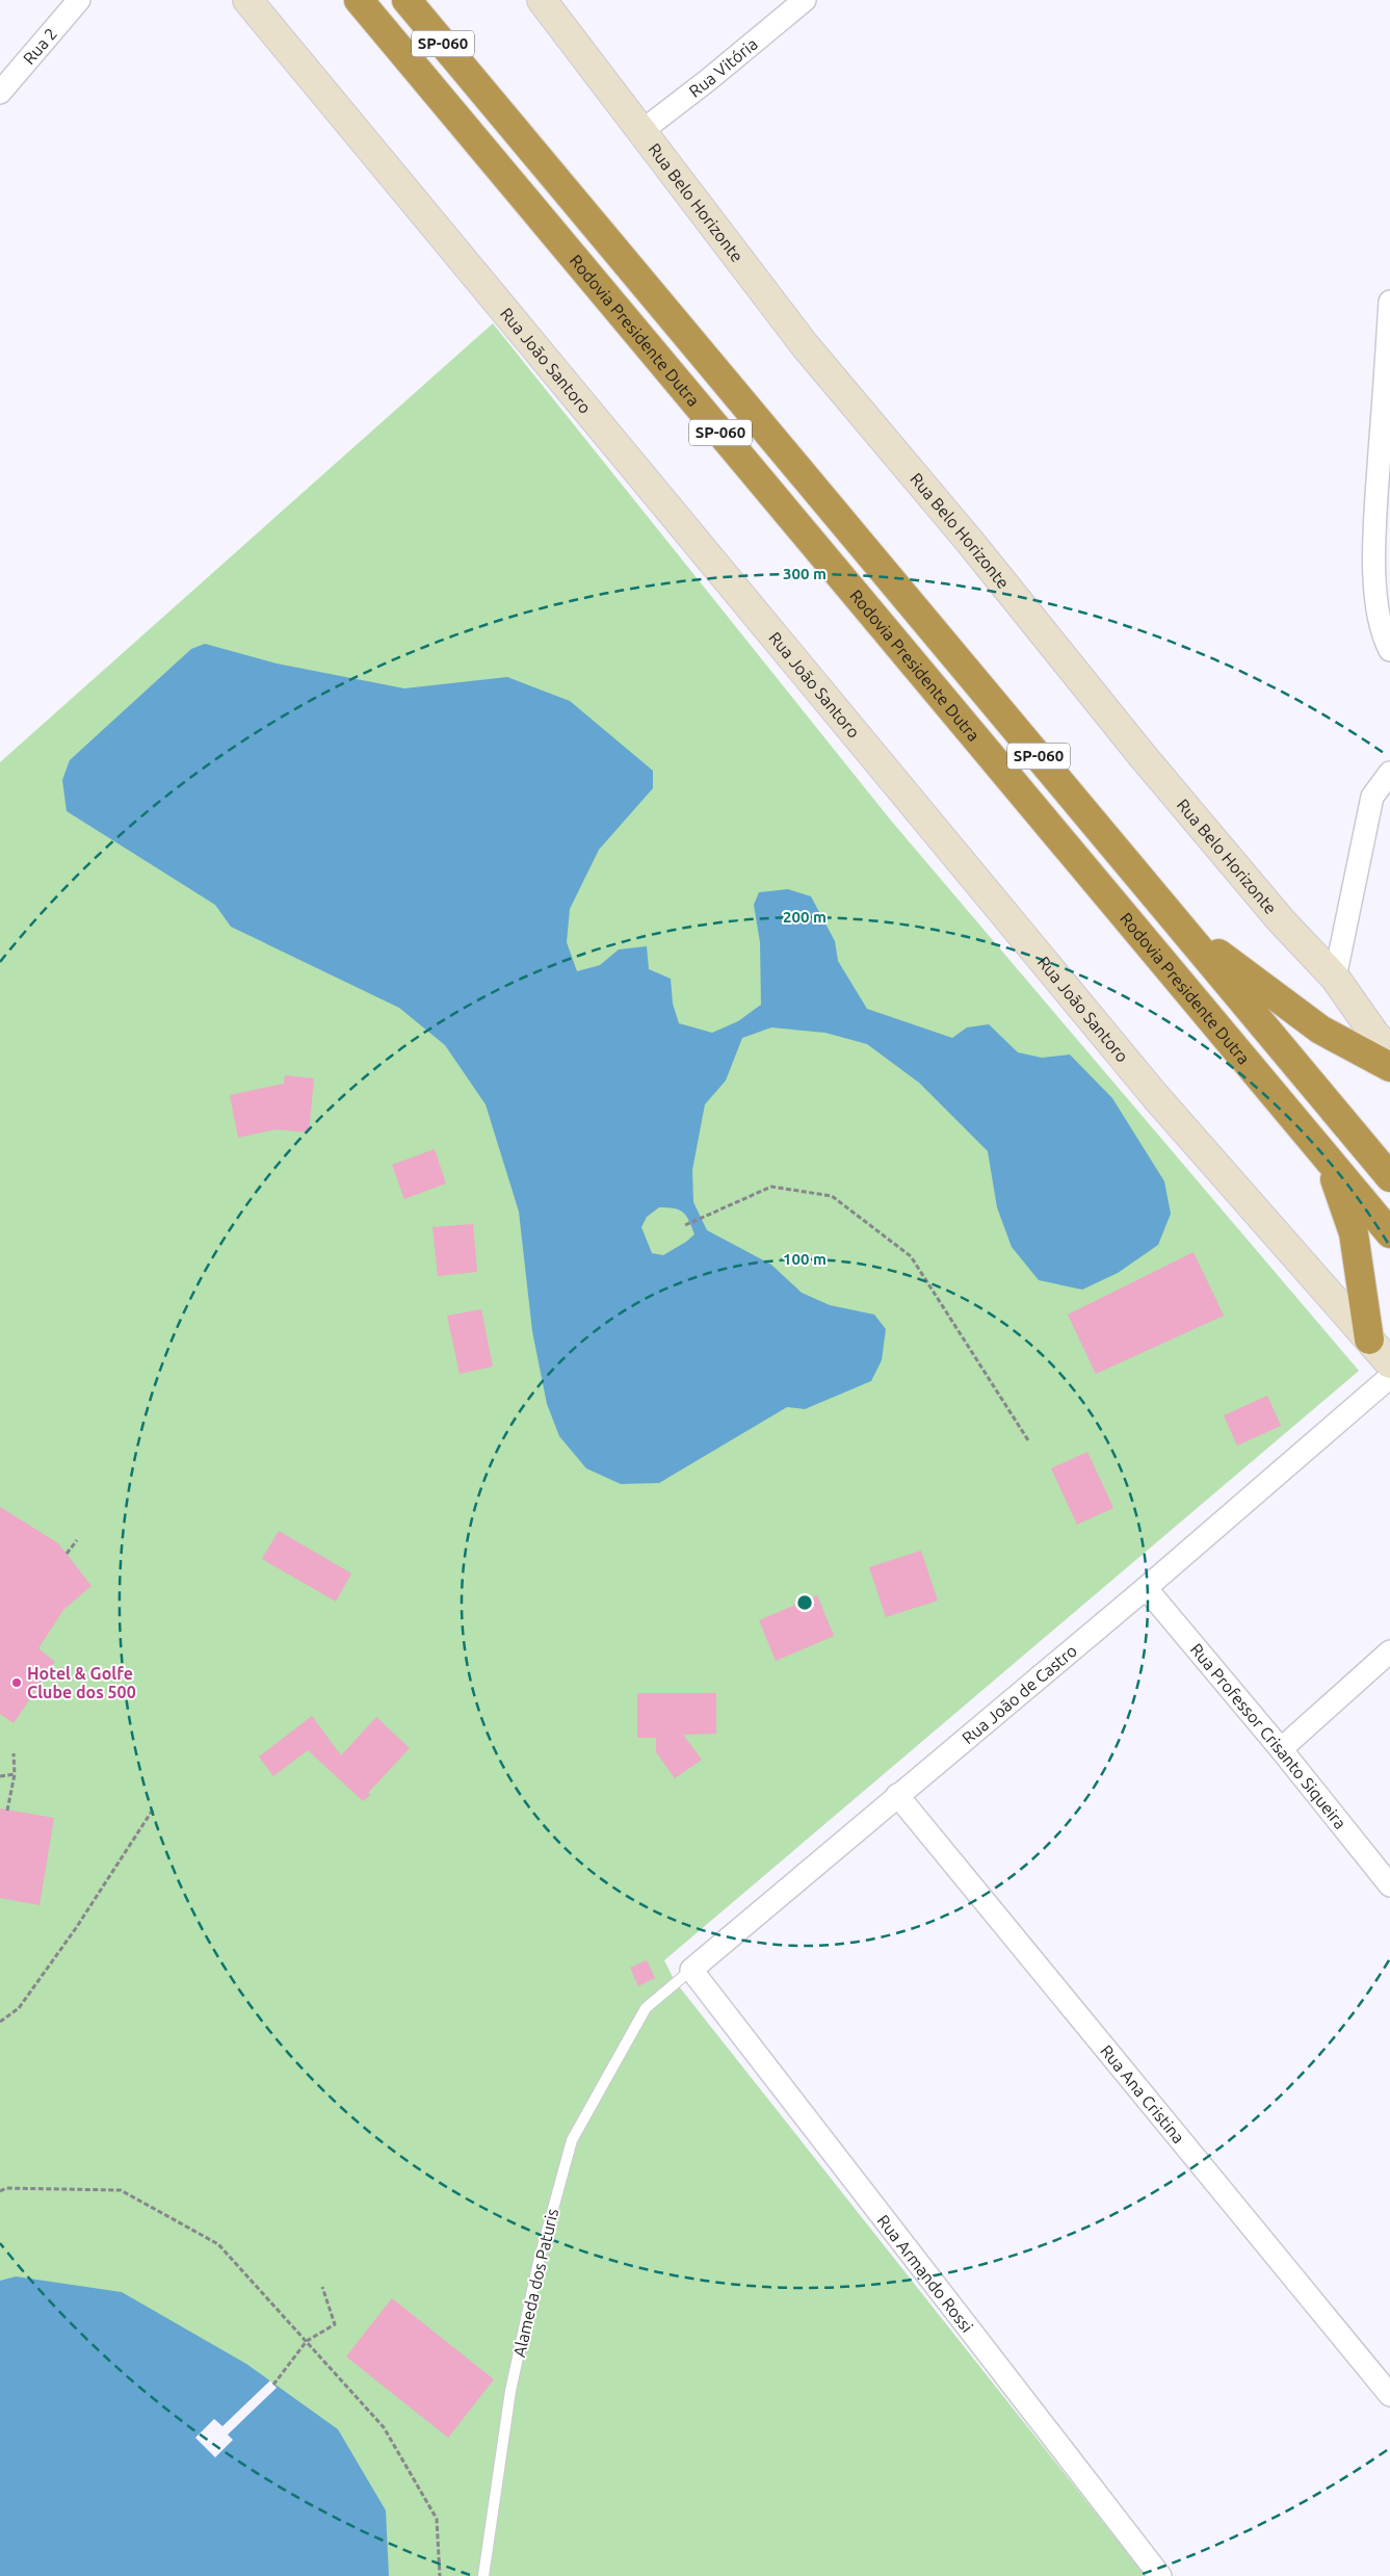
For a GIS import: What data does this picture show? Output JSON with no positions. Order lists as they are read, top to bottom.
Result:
{
  "streets": {
    "highway": ["SP-060", "Rodovia Presidente Dutra"],
    "street": [
      "Rua 2",
      "Rua Vitória",
      "Rua Belo Horizonte",
      "Rua João Santoro",
      "Rua João de Castro",
      "Rua Professor Crisanto Siqueira",
      "Rua Ana Cristina",
      "Rua Armando Rossi"
    ],
    "lane": ["Alameda dos Paturis"]
  },
  "crossings": [
    ["Rua Vitória", "Rua Belo Horizonte"],
    ["Rua João de Castro", "Rua Professor Crisanto Siqueira"],
    ["Rua João de Castro", "Rua Ana Cristina"],
    ["Rua João de Castro", "Rua Armando Rossi"],
    ["Rua João de Castro", "Alameda dos Paturis"]
  ],
  "places": ["Hotel & Golfe Clube dos 500"],
  "rings": ["300 m", "200 m", "100 m"]
}
